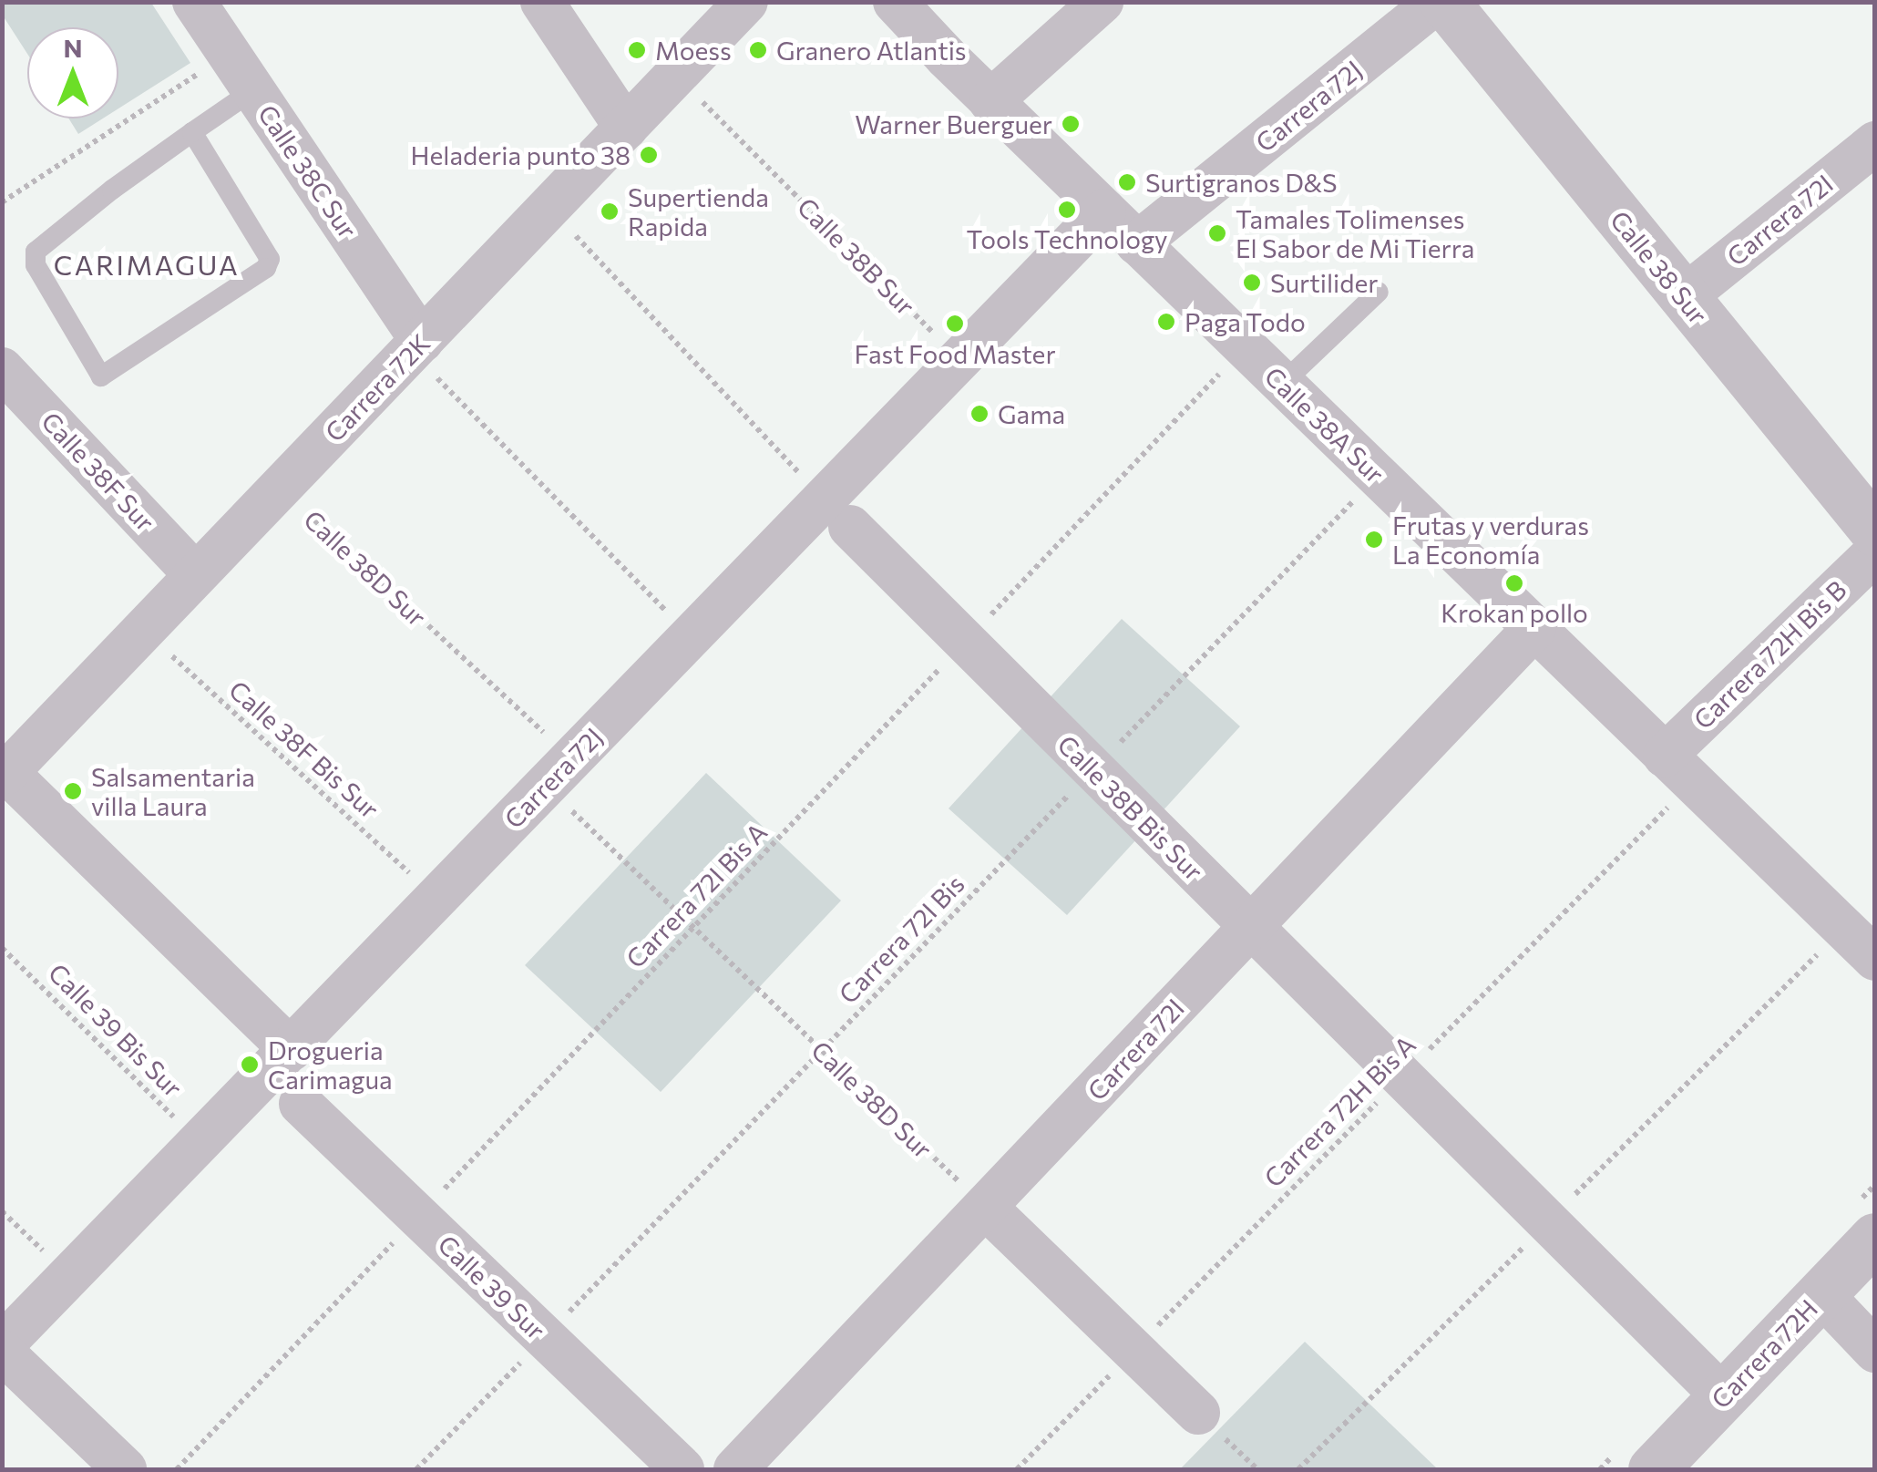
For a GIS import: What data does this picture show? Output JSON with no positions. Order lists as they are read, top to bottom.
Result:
{
  "streets": {
    "street": [
      "Carrera 72J",
      "Calle 38C Sur",
      "Carrera 72I",
      "Calle 38 Sur",
      "Carrera 72K",
      "Calle 38A Sur",
      "Calle 38F Sur",
      "Carrera 72H Bis B",
      "Calle 38B Bis Sur",
      "Calle 39 Sur",
      "Carrera 72H"
    ],
    "path": [
      "Calle 38B Sur",
      "Calle 38D Sur",
      "Calle 38F Bis Sur",
      "Carrera 72I Bis A",
      "Carrera 72I Bis",
      "Calle 39 Bis Sur",
      "Carrera 72H Bis A"
    ]
  },
  "crossings": [
    ["Carrera 72J", "Calle 38B Sur"],
    ["Carrera 72J", "Calle 38A Sur"],
    ["Carrera 72J", "Calle 38D Sur"],
    ["Carrera 72J", "Calle 38F Bis Sur"],
    ["Carrera 72J", "Calle 38B Bis Sur"],
    ["Carrera 72J", "Calle 39 Bis Sur"],
    ["Calle 38C Sur", "Carrera 72K"],
    ["Carrera 72I", "Calle 38 Sur"],
    ["Carrera 72I", "Calle 38A Sur"],
    ["Carrera 72I", "Calle 38D Sur"],
    ["Carrera 72I", "Calle 38B Bis Sur"],
    ["Calle 38B Sur", "Carrera 72K"],
    ["Carrera 72K", "Calle 38F Sur"],
    ["Carrera 72K", "Calle 38D Sur"],
    ["Carrera 72K", "Calle 38F Bis Sur"],
    ["Calle 38A Sur", "Carrera 72H Bis B"],
    ["Calle 38A Sur", "Carrera 72I Bis A"],
    ["Calle 38A Sur", "Carrera 72I Bis"],
    ["Calle 38A Sur", "Carrera 72H Bis A"],
    ["Calle 38D Sur", "Carrera 72I Bis A"],
    ["Calle 38D Sur", "Carrera 72I Bis"],
    ["Carrera 72H Bis B", "Carrera 72H Bis A"],
    ["Calle 38B Bis Sur", "Carrera 72I Bis A"],
    ["Calle 38B Bis Sur", "Carrera 72I Bis"],
    ["Calle 38B Bis Sur", "Carrera 72H Bis A"],
    ["Calle 38B Bis Sur", "Carrera 72H"],
    ["Carrera 72I Bis A", "Calle 39 Sur"],
    ["Carrera 72I Bis", "Calle 39 Sur"]
  ],
  "districts": ["CARIMAGUA"],
  "places": [
    "Moess",
    "Granero Atlantis",
    "Warner Buerguer",
    "Heladeria punto 38",
    "Surtigranos D&S",
    "Tools Technology",
    "Supertienda Rapida",
    "Tamales Tolimenses El Sabor de Mi Tierra",
    "Surtilider",
    "Paga Todo",
    "Fast Food Master",
    "Gama",
    "Frutas y verduras La Economía",
    "Krokan pollo",
    "Salsamentaria villa Laura",
    "Drogueria Carimagua"
  ],
  "north": "top"
}
